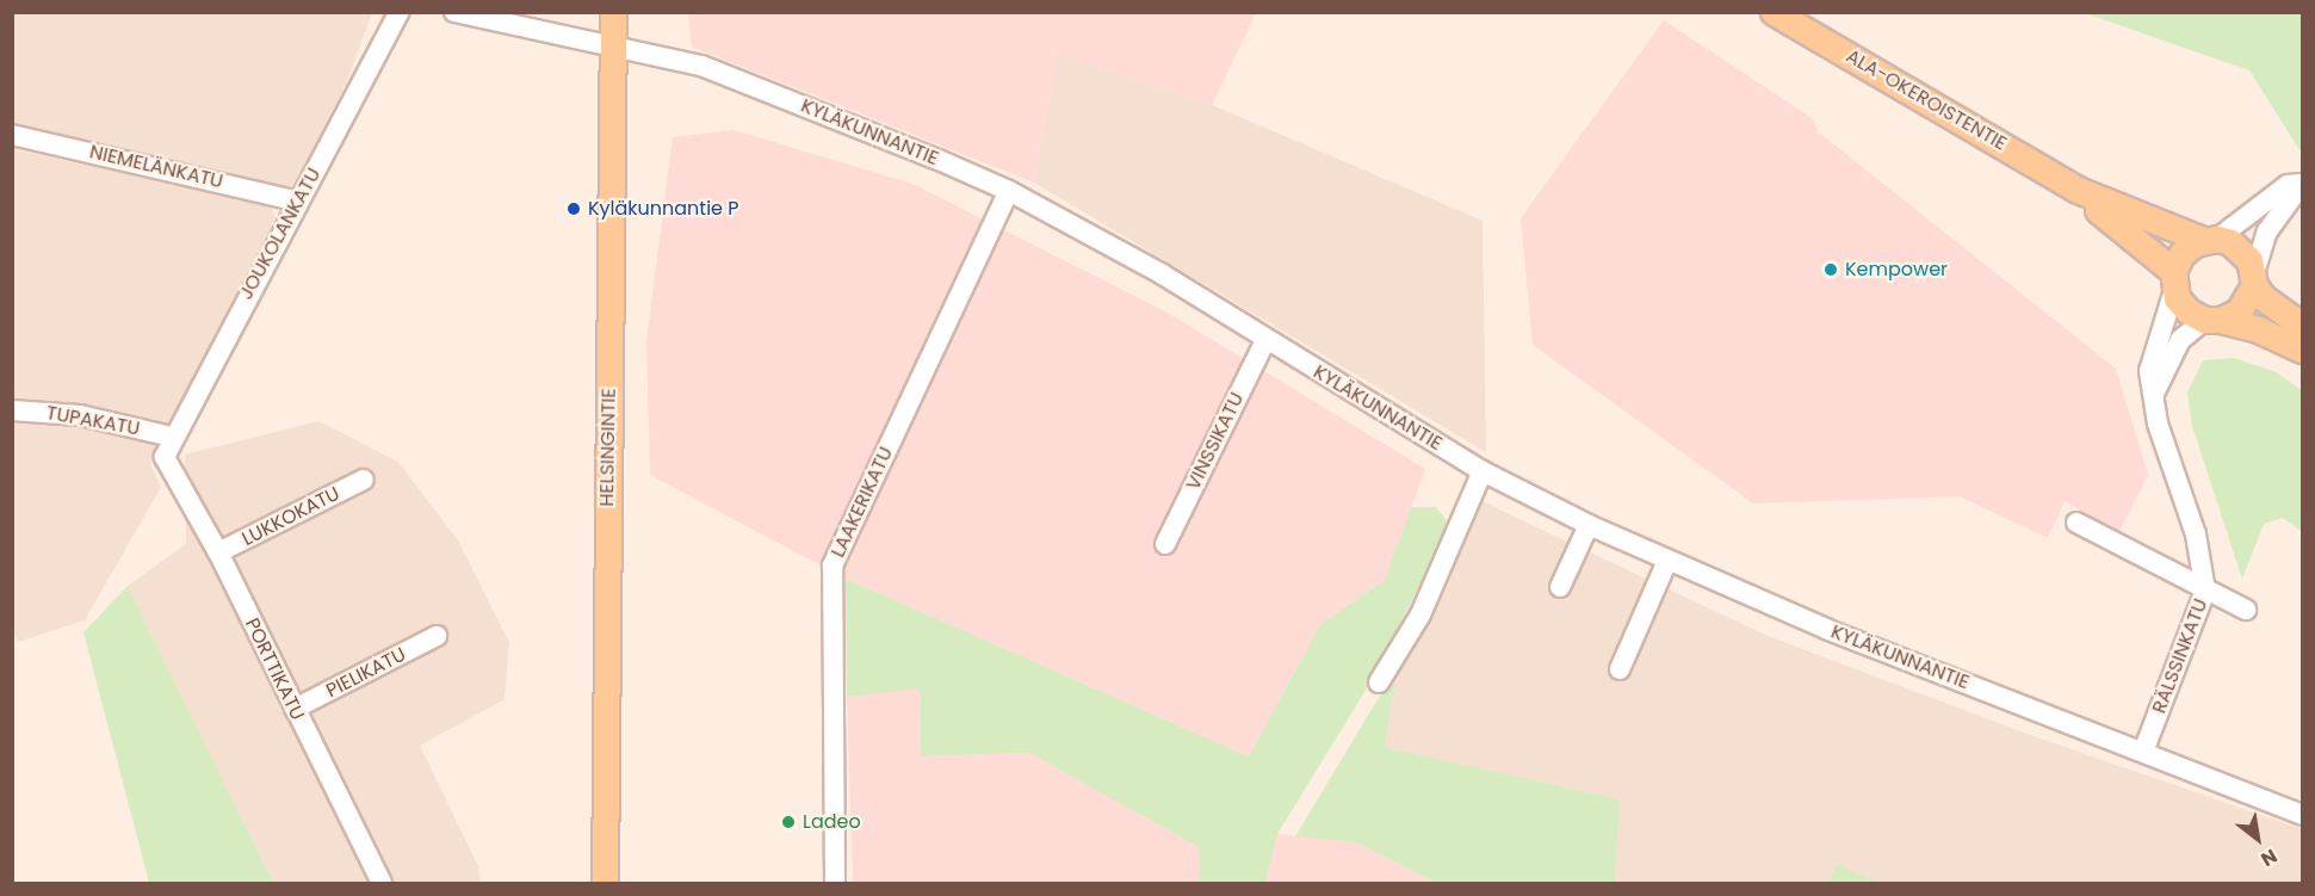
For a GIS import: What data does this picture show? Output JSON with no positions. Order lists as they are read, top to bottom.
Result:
{
  "streets": {
    "main road": ["ALA-OKEROISTENTIE", "HELSINGINTIE"],
    "street": [
      "KYLÄKUNNANTIE",
      "NIEMELÄNKATU",
      "JOUKOLANKATU",
      "TUPAKATU",
      "VINSSIKATU",
      "LAAKERIKATU",
      "LUKKOKATU",
      "RÄLSSINKATU",
      "PORTTIKATU",
      "PIELIKATU"
    ]
  },
  "crossings": [
    ["ALA-OKEROISTENTIE", "RÄLSSINKATU"],
    ["KYLÄKUNNANTIE", "VINSSIKATU"],
    ["KYLÄKUNNANTIE", "HELSINGINTIE"],
    ["KYLÄKUNNANTIE", "LAAKERIKATU"],
    ["KYLÄKUNNANTIE", "RÄLSSINKATU"],
    ["NIEMELÄNKATU", "JOUKOLANKATU"],
    ["JOUKOLANKATU", "TUPAKATU"],
    ["JOUKOLANKATU", "PORTTIKATU"],
    ["LUKKOKATU", "PORTTIKATU"],
    ["PORTTIKATU", "PIELIKATU"]
  ],
  "places": ["Kyläkunnantie P", "Kempower", "Ladeo"],
  "north": "bottom right"
}
